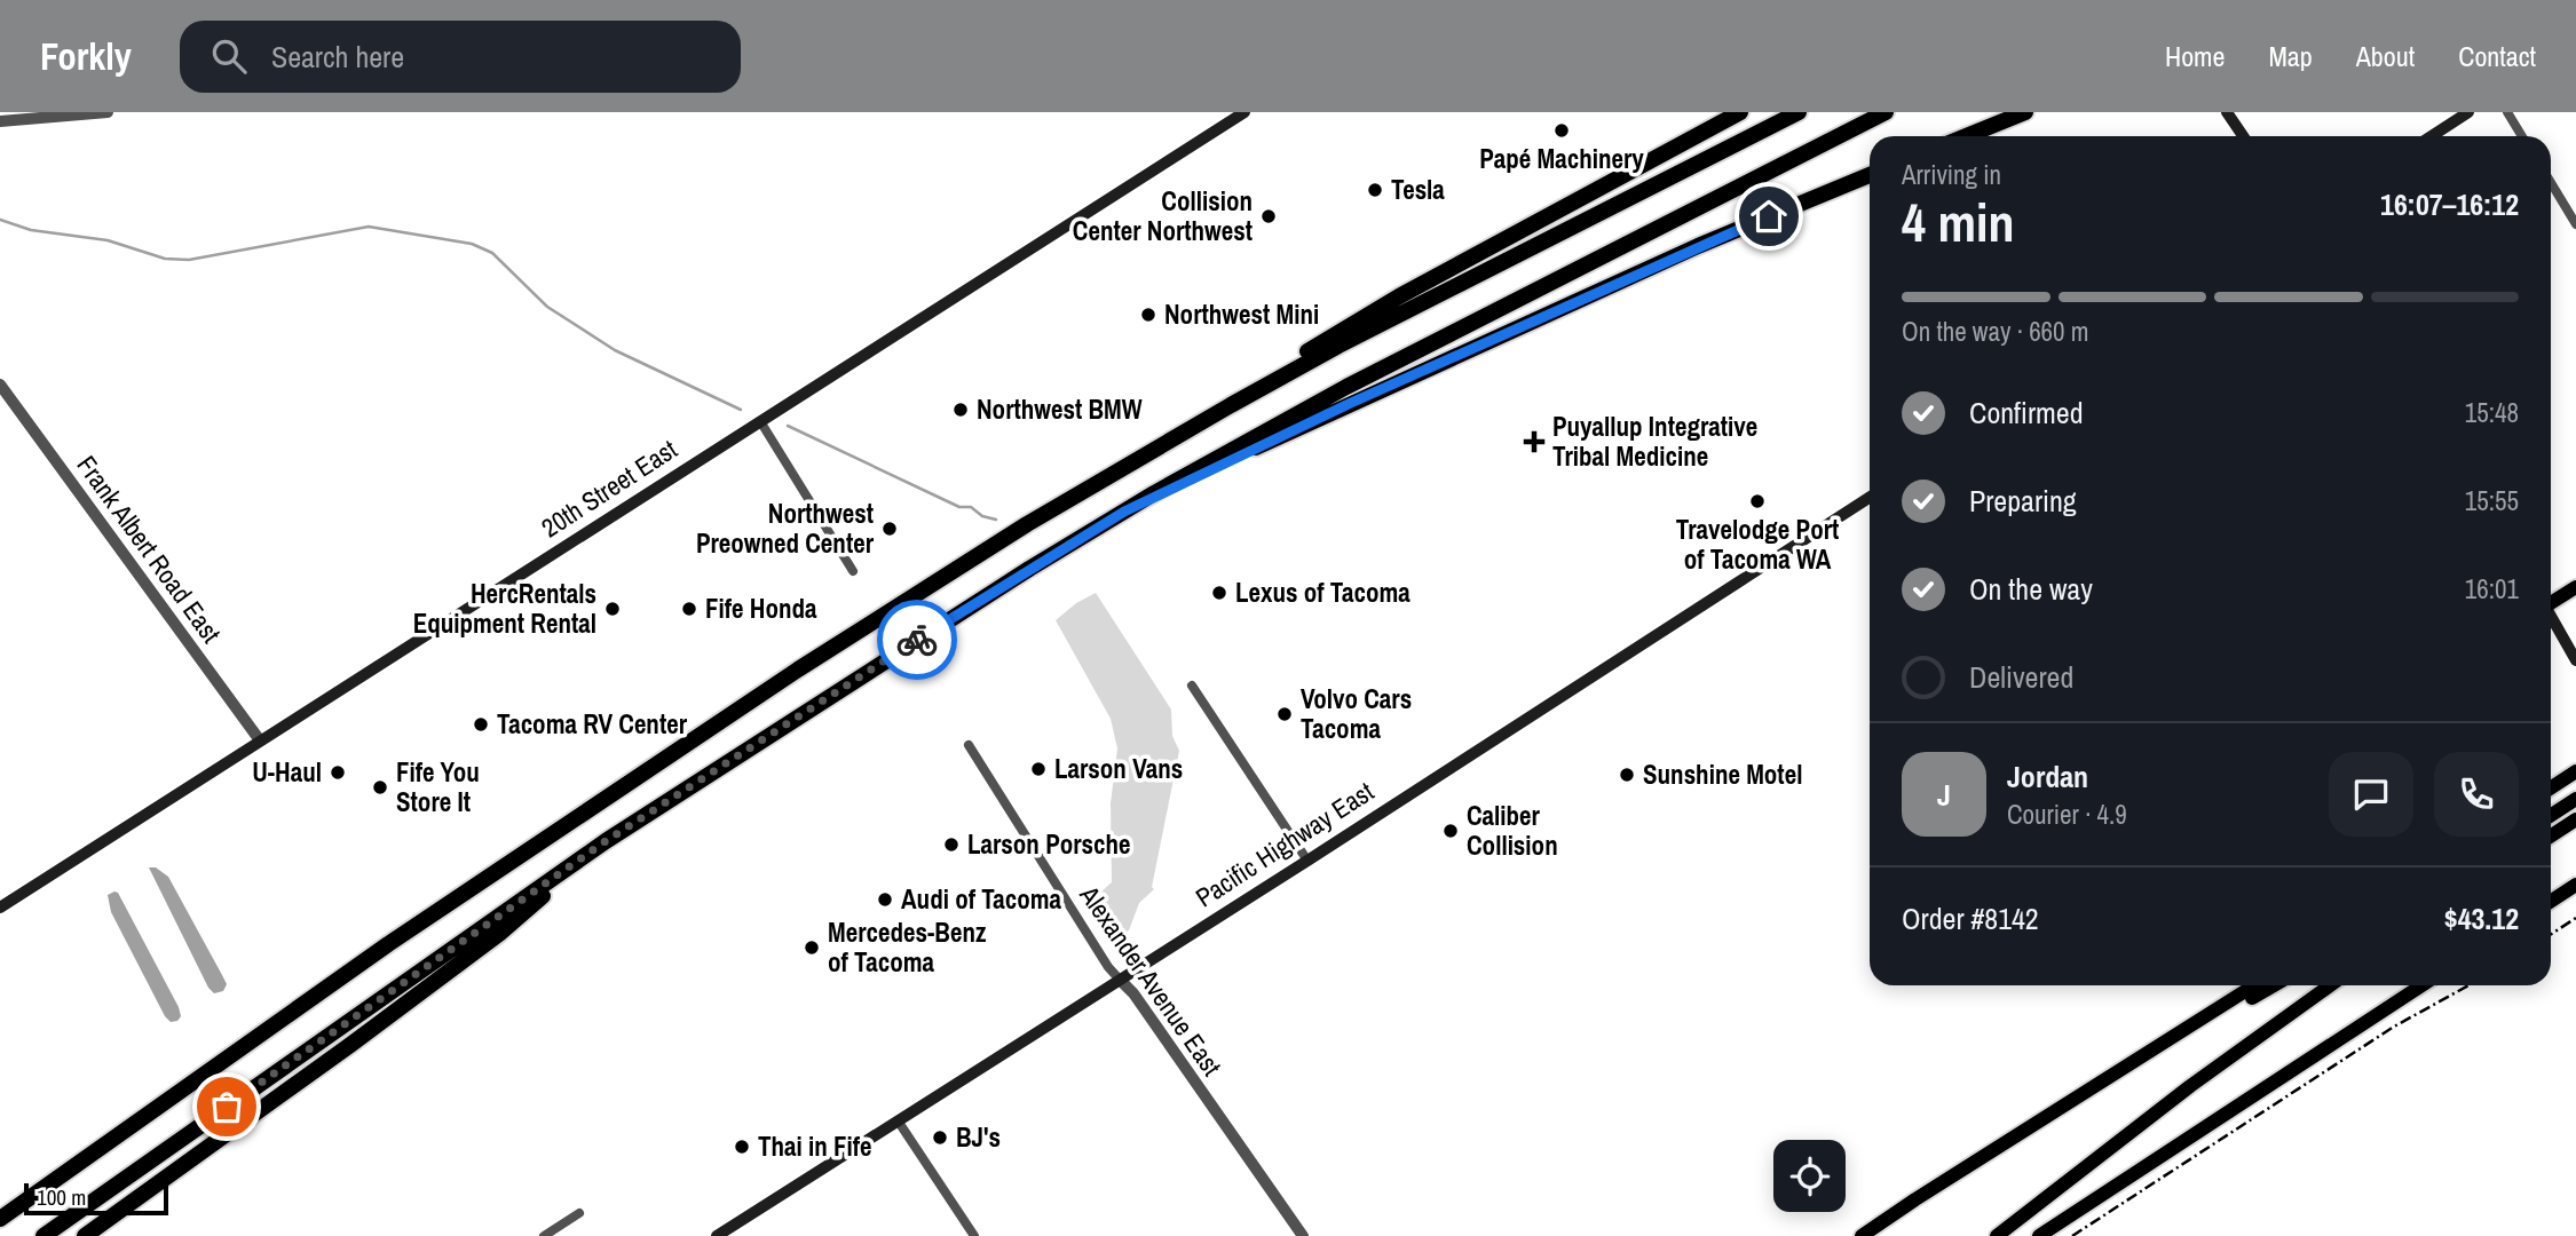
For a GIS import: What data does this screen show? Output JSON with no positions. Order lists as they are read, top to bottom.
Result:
{
  "streets": {
    "main road": ["20th Street East", "Pacific Highway East"],
    "street": ["Frank Albert Road East", "Alexander Avenue East"]
  },
  "crossings": [
    ["20th Street East", "Frank Albert Road East"],
    ["Pacific Highway East", "Alexander Avenue East"]
  ],
  "places": {
    "other": [
      "Papé Machinery",
      "Tesla",
      "Collision Center Northwest",
      "Northwest Mini",
      "Northwest BMW",
      "Travelodge Port of Tacoma WA",
      "Northwest Preowned Center",
      "Lexus of Tacoma",
      "HercRentals Equipment Rental",
      "Fife Honda",
      "Volvo Cars Tacoma",
      "Tacoma RV Center",
      "Larson Vans",
      "U-Haul",
      "Sunshine Motel",
      "Fife You Store It",
      "Caliber Collision",
      "Larson Porsche",
      "Audi of Tacoma",
      "Mercedes-Benz of Tacoma",
      "BJ's",
      "Thai in Fife"
    ],
    "health": ["Puyallup Integrative Tribal Medicine"]
  },
  "scale_bar": "100 m",
  "page": {
    "header": "Forkly",
    "search": "Search here",
    "nav": [
      "Home",
      "Map",
      "About",
      "Contact"
    ],
    "heading": ["4 min", "Arriving in", "16:07–16:12"],
    "panel": [
      "Jordan",
      "Courier · 4.9",
      "Order #8142",
      "$43.12"
    ],
    "bar": "On the way · 660 m",
    "list": [
      ["Confirmed", "15:48"],
      ["Preparing", "15:55"],
      ["On the way", "16:01"],
      "Delivered"
    ],
    "round": "J",
    "scale": "100 m"
  }
}
